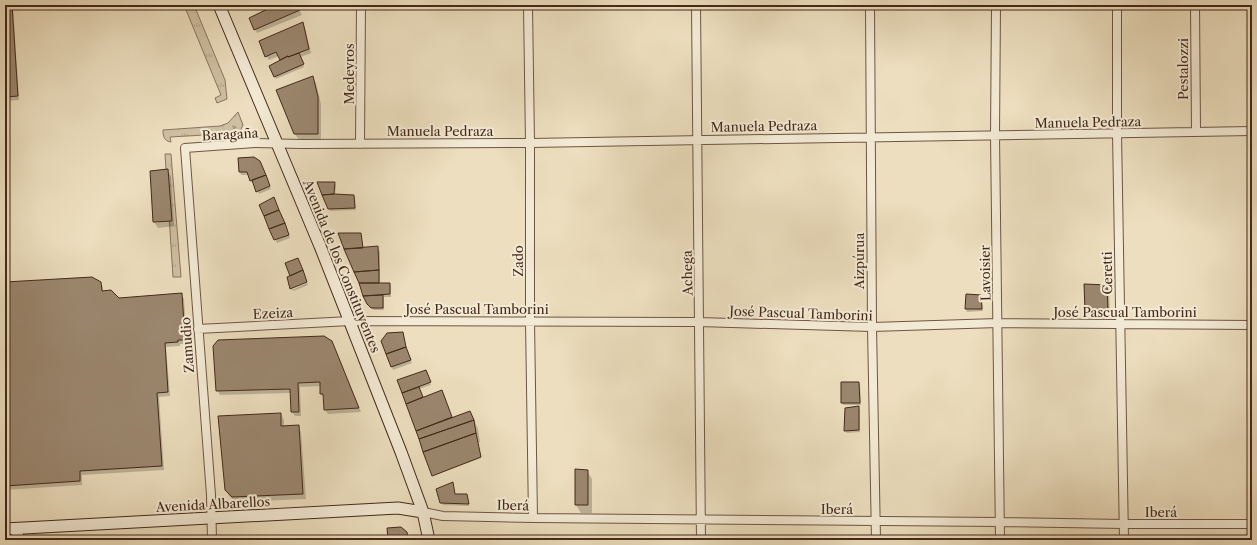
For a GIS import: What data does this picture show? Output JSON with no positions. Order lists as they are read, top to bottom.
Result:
{
  "streets": {
    "main road": ["Avenida de los Constituyentes", "Avenida Albarellos"],
    "street": [
      "Pestalozzi",
      "Medeyros",
      "Manuela Pedraza",
      "Baragaña",
      "Zado",
      "Aizpúrua",
      "Achega",
      "Lavoisier",
      "Ceretti",
      "José Pascual Tamborini",
      "Ezeiza",
      "Zamudio",
      "Iberá"
    ]
  },
  "crossings": [
    ["Pestalozzi", "Manuela Pedraza"],
    ["Medeyros", "Manuela Pedraza"],
    ["Manuela Pedraza", "Baragaña"],
    ["Manuela Pedraza", "Zado"],
    ["Manuela Pedraza", "Aizpúrua"],
    ["Manuela Pedraza", "Avenida de los Constituyentes"],
    ["Manuela Pedraza", "Achega"],
    ["Manuela Pedraza", "Lavoisier"],
    ["Manuela Pedraza", "Ceretti"],
    ["Baragaña", "Avenida de los Constituyentes"],
    ["Baragaña", "Zamudio"],
    ["Zado", "José Pascual Tamborini"],
    ["Zado", "Iberá"],
    ["Aizpúrua", "José Pascual Tamborini"],
    ["Aizpúrua", "Iberá"],
    ["Avenida de los Constituyentes", "José Pascual Tamborini"],
    ["Avenida de los Constituyentes", "Ezeiza"],
    ["Avenida de los Constituyentes", "Avenida Albarellos"],
    ["Avenida de los Constituyentes", "Iberá"],
    ["Achega", "José Pascual Tamborini"],
    ["Achega", "Iberá"],
    ["Lavoisier", "José Pascual Tamborini"],
    ["Lavoisier", "Iberá"],
    ["Ceretti", "José Pascual Tamborini"],
    ["Ceretti", "Iberá"],
    ["José Pascual Tamborini", "Ezeiza"],
    ["Ezeiza", "Zamudio"],
    ["Zamudio", "Avenida Albarellos"],
    ["Avenida Albarellos", "Iberá"]
  ]
}
